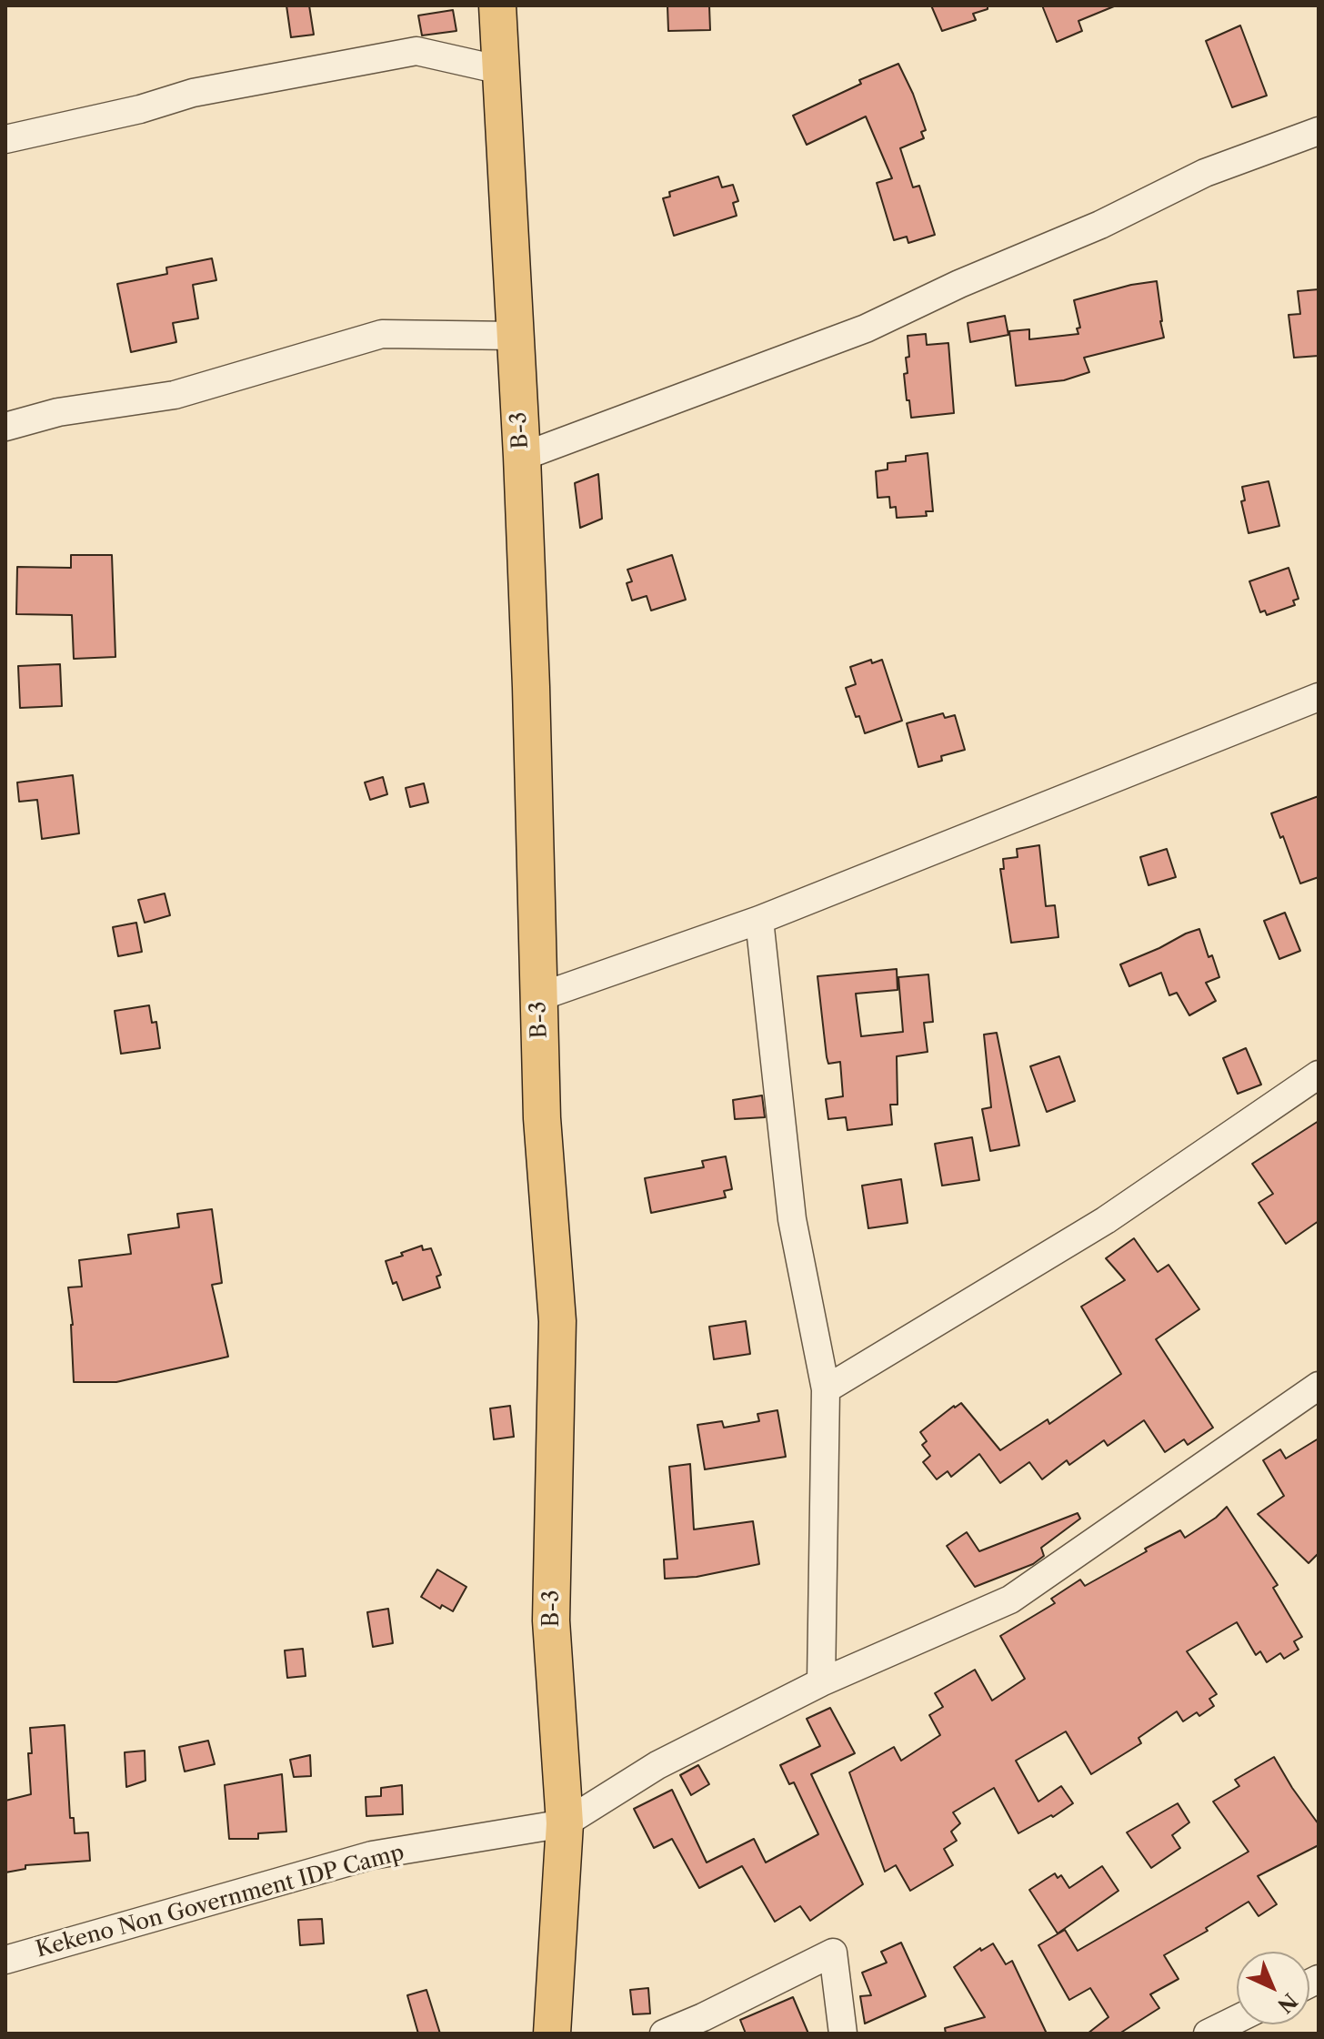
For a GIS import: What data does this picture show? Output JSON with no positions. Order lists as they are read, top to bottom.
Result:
{
  "streets": {
    "main road": ["B-3"],
    "street": ["Kekeno Non Government IDP Camp"]
  },
  "crossings": [
    ["B-3", "Kekeno Non Government IDP Camp"]
  ],
  "north": "bottom right"
}
